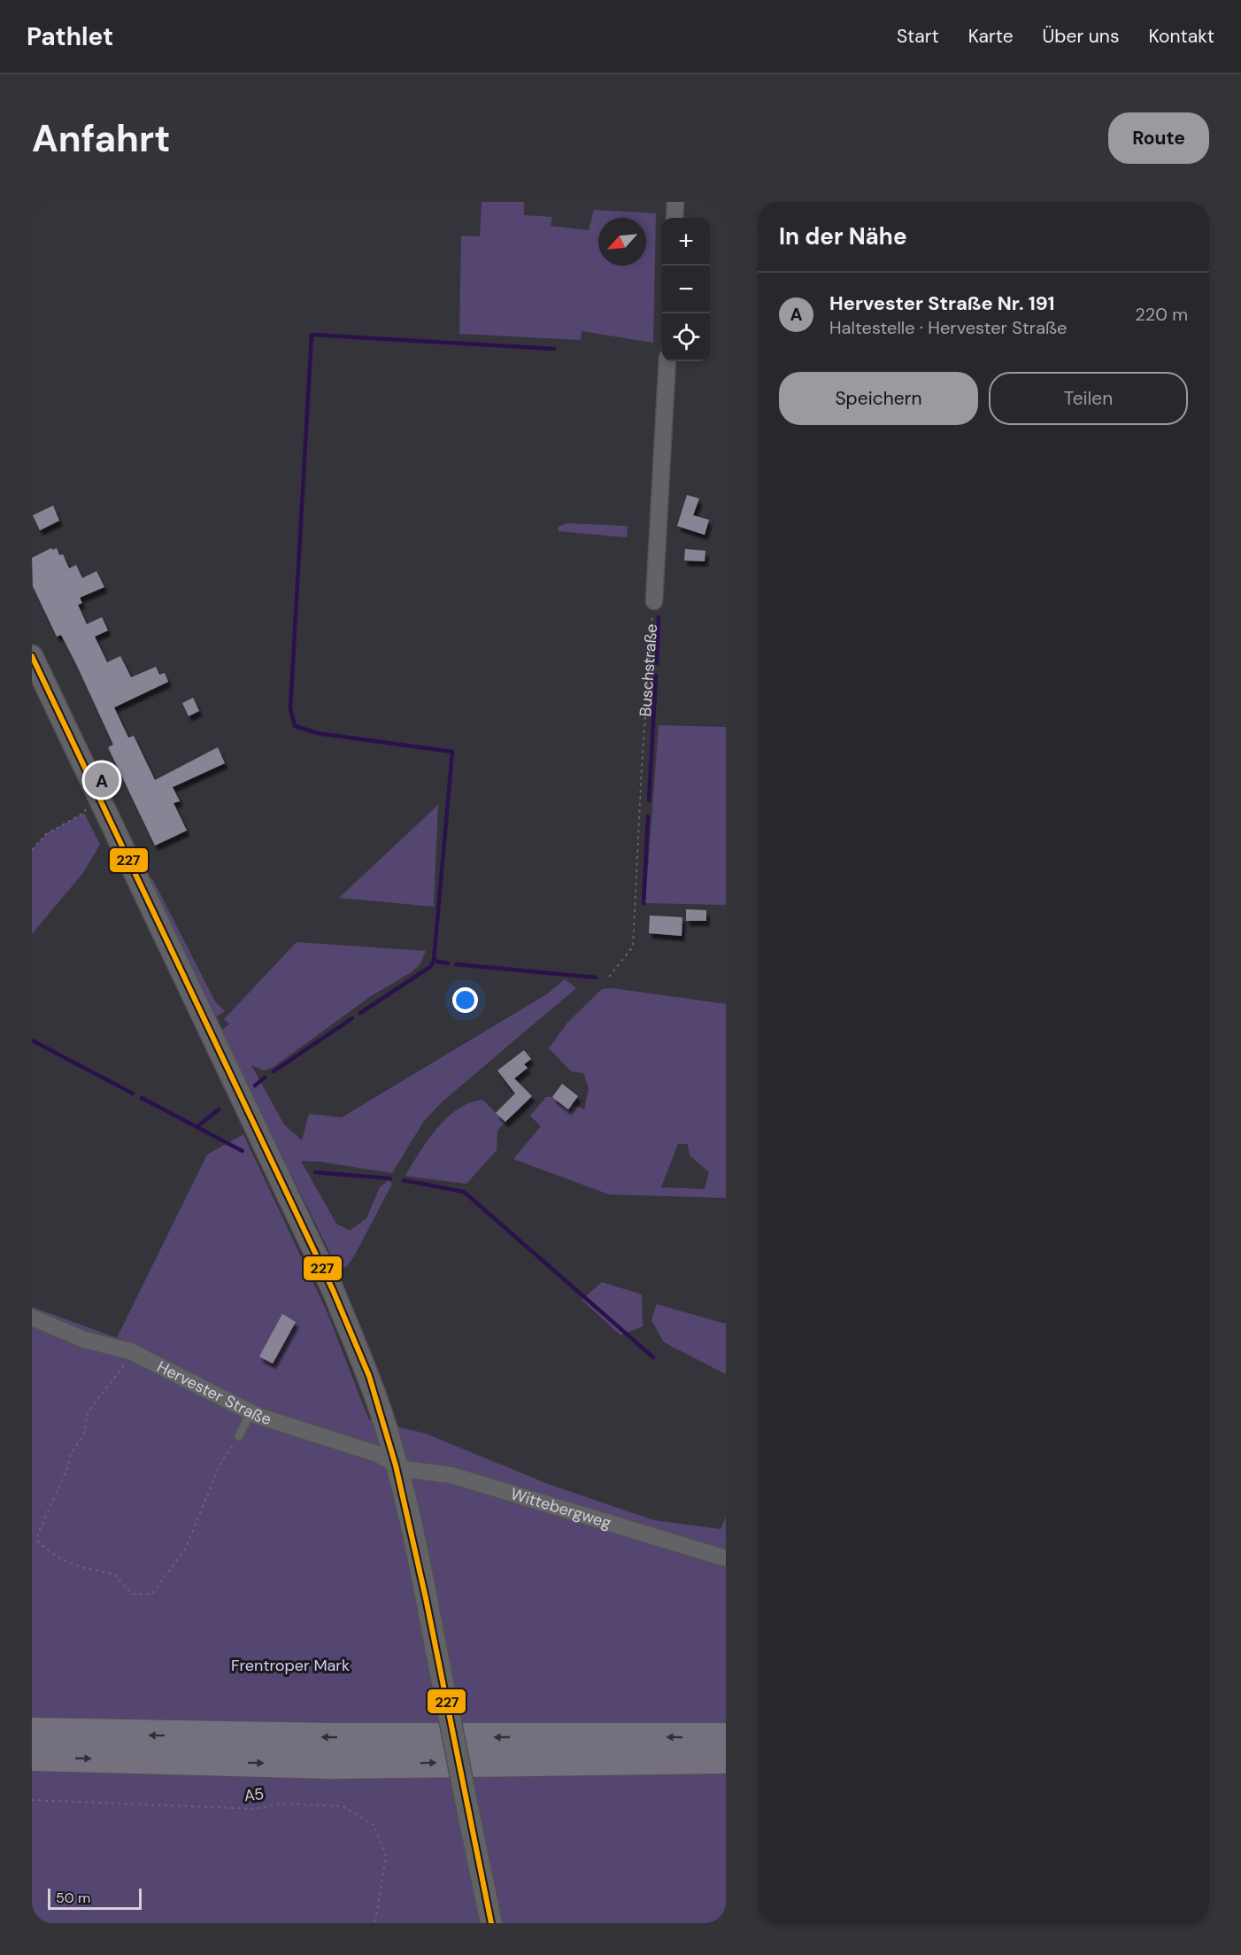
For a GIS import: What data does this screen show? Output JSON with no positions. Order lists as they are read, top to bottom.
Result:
{
  "streets": {
    "street": ["Buschstraße", "Hervester Straße", "Wittebergweg"],
    "path": ["A5"]
  },
  "crossings": [
    ["Hervester Straße", "Wittebergweg"]
  ],
  "parks": ["Frentroper Mark"],
  "lines": ["transit line 227"],
  "scale_bar": "50 m",
  "north": "bottom left",
  "page": {
    "header": "Pathlet",
    "nav": [
      "Start",
      "Karte",
      "Über uns",
      "Kontakt"
    ],
    "buttons": [
      "Route",
      ["Speichern", "Teilen"]
    ],
    "title": "Anfahrt",
    "heading": "In der Nähe",
    "map_buttons": ["+", "−"],
    "list": [
      {
        "mark": "A",
        "name": "Hervester Straße Nr. 191",
        "note": "Haltestelle · Hervester Straße",
        "value": "220 m"
      }
    ],
    "pins": "A",
    "scale": "50 m"
  }
}
